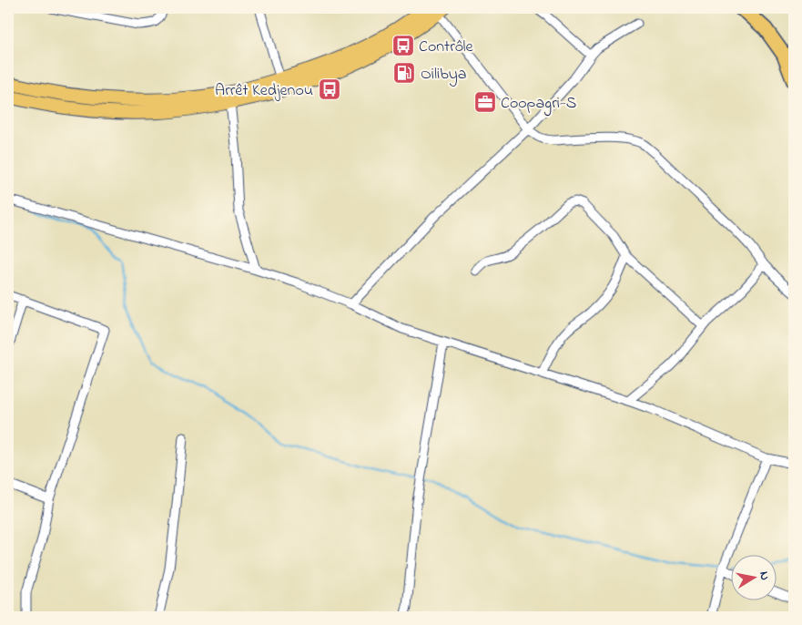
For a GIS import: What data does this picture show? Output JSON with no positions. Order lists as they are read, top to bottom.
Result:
{
  "places": {
    "bus stop": ["Contrôle", "Arrêt Kedjenou"],
    "fuel station": ["Oilibya"],
    "office": ["Coopagri-S"]
  },
  "north": "right"
}
